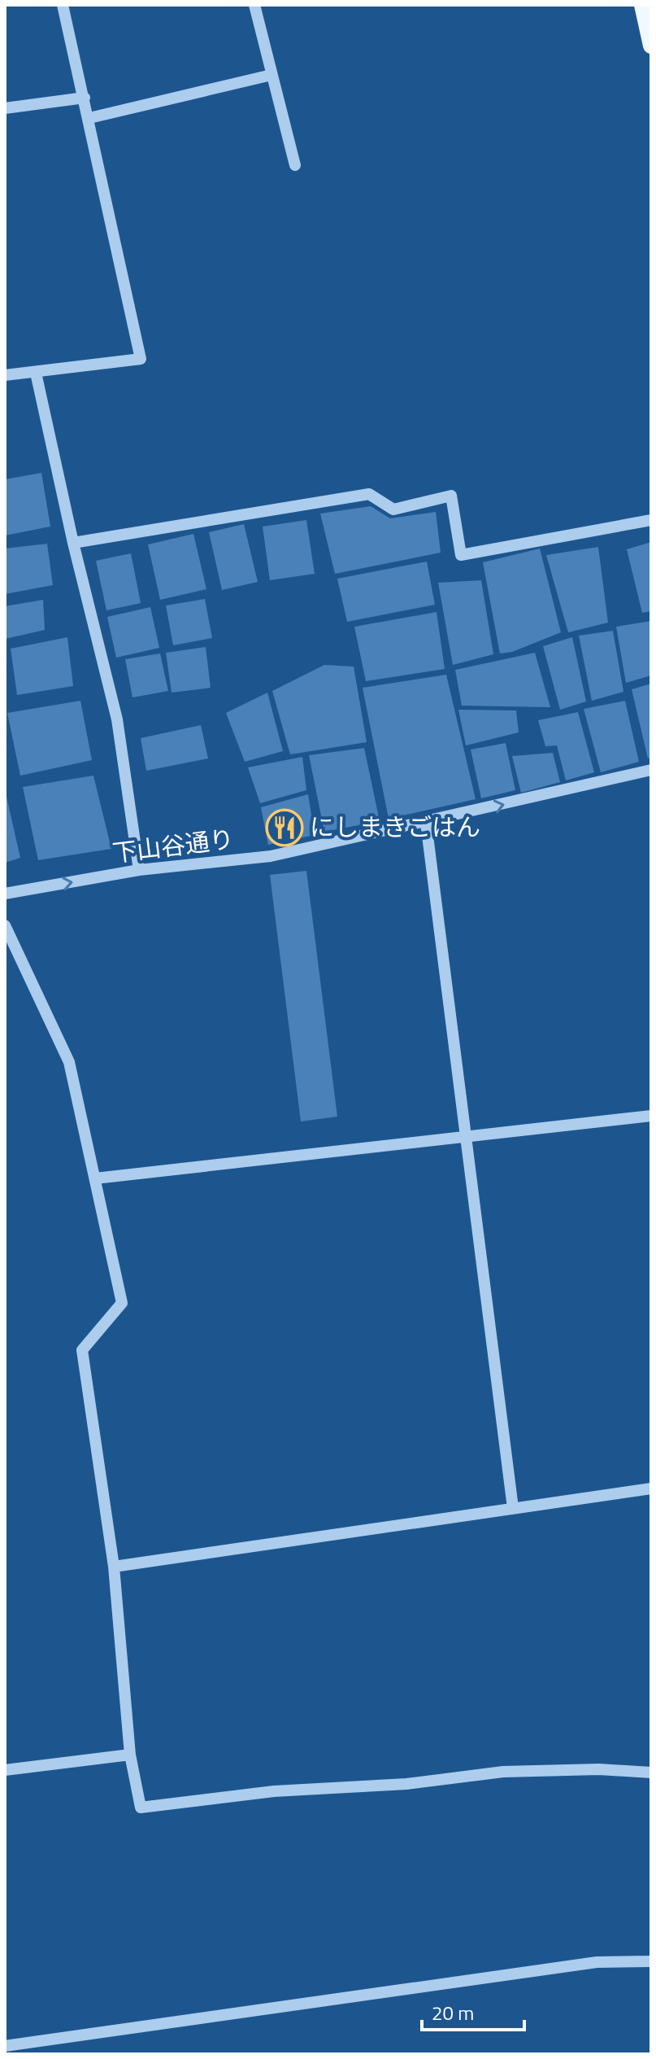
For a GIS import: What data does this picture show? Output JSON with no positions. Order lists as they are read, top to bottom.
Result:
{
  "streets": {
    "street": ["下山谷通り"]
  },
  "one_way": ["下山谷通り"],
  "places": {
    "restaurant": ["にしまきごはん"]
  },
  "scale_bar": "20 m"
}
